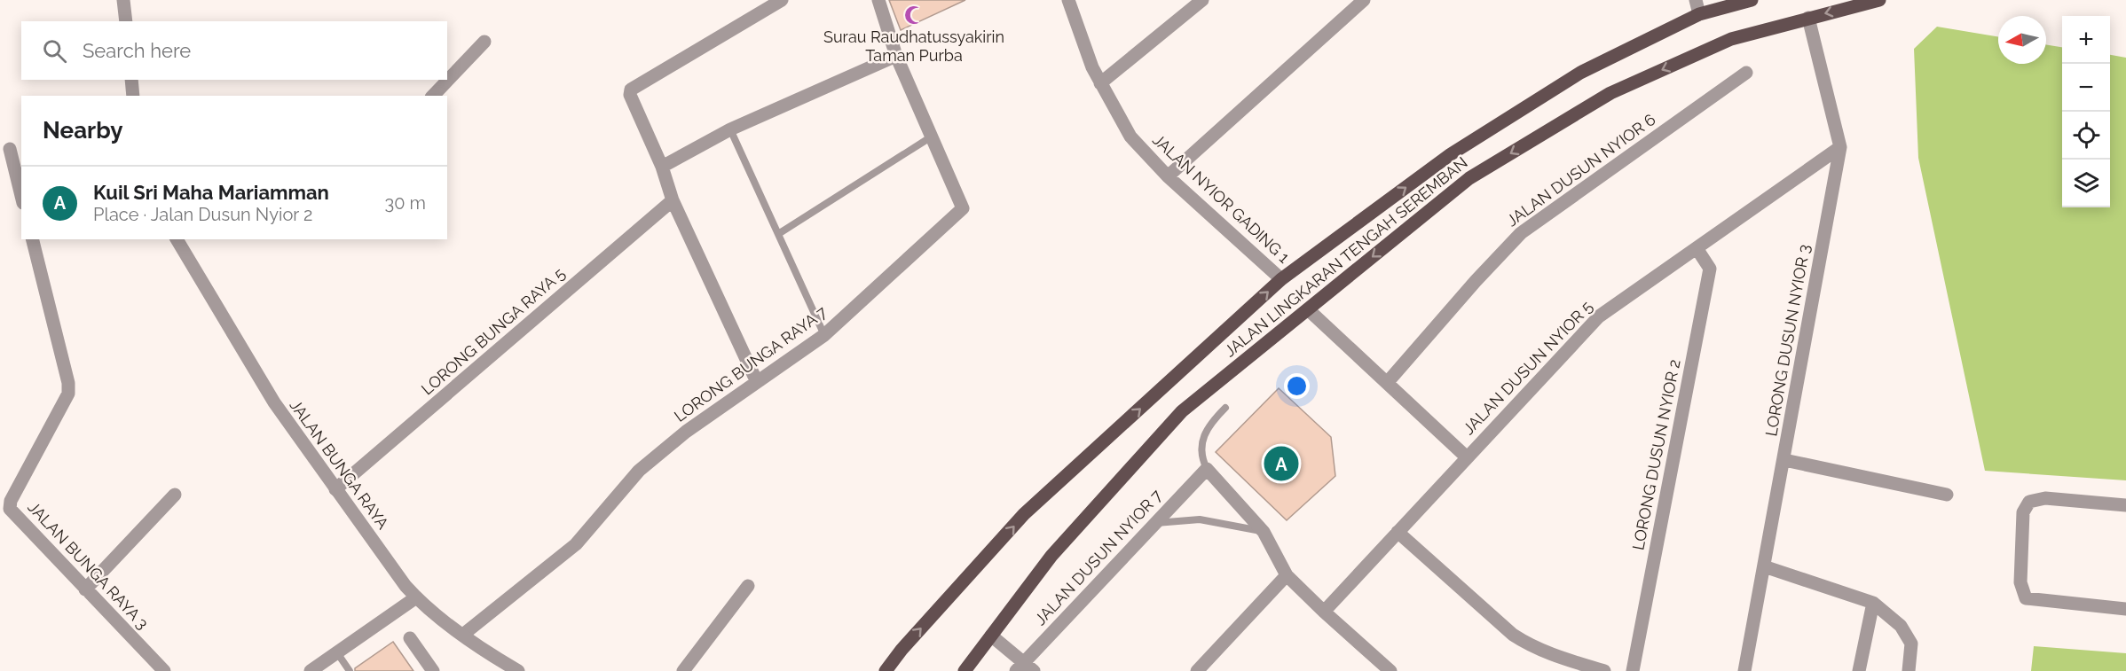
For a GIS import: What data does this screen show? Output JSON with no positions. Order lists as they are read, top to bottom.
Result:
{
  "streets": {
    "main road": ["JALAN LINGKARAN TENGAH SEREMBAN"],
    "street": [
      "JALAN DUSUN NYIOR 6",
      "JALAN NYIOR GADING 1",
      "LORONG BUNGA RAYA 5",
      "LORONG DUSUN NYIOR 3",
      "LORONG BUNGA RAYA 7",
      "JALAN DUSUN NYIOR 5",
      "LORONG DUSUN NYIOR 2",
      "JALAN BUNGA RAYA",
      "JALAN DUSUN NYIOR 7",
      "JALAN BUNGA RAYA 3"
    ]
  },
  "crossings": [
    ["JALAN NYIOR GADING 1", "JALAN LINGKARAN TENGAH SEREMBAN"],
    ["JALAN LINGKARAN TENGAH SEREMBAN", "LORONG DUSUN NYIOR 3"],
    ["LORONG BUNGA RAYA 5", "JALAN BUNGA RAYA"],
    ["LORONG DUSUN NYIOR 3", "JALAN DUSUN NYIOR 5"],
    ["LORONG BUNGA RAYA 7", "JALAN BUNGA RAYA"],
    ["JALAN DUSUN NYIOR 5", "LORONG DUSUN NYIOR 2"]
  ],
  "places": {
    "mosque": ["Surau Raudhatussyakirin Taman Purba"]
  },
  "north": "left",
  "page": {
    "map_buttons": ["+", "−"],
    "search": "Search here",
    "heading": "Nearby",
    "list": [
      {
        "mark": "A",
        "name": "Kuil Sri Maha Mariamman",
        "note": "Place · Jalan Dusun Nyior 2",
        "value": "30 m"
      }
    ],
    "pins": "A"
  }
}
